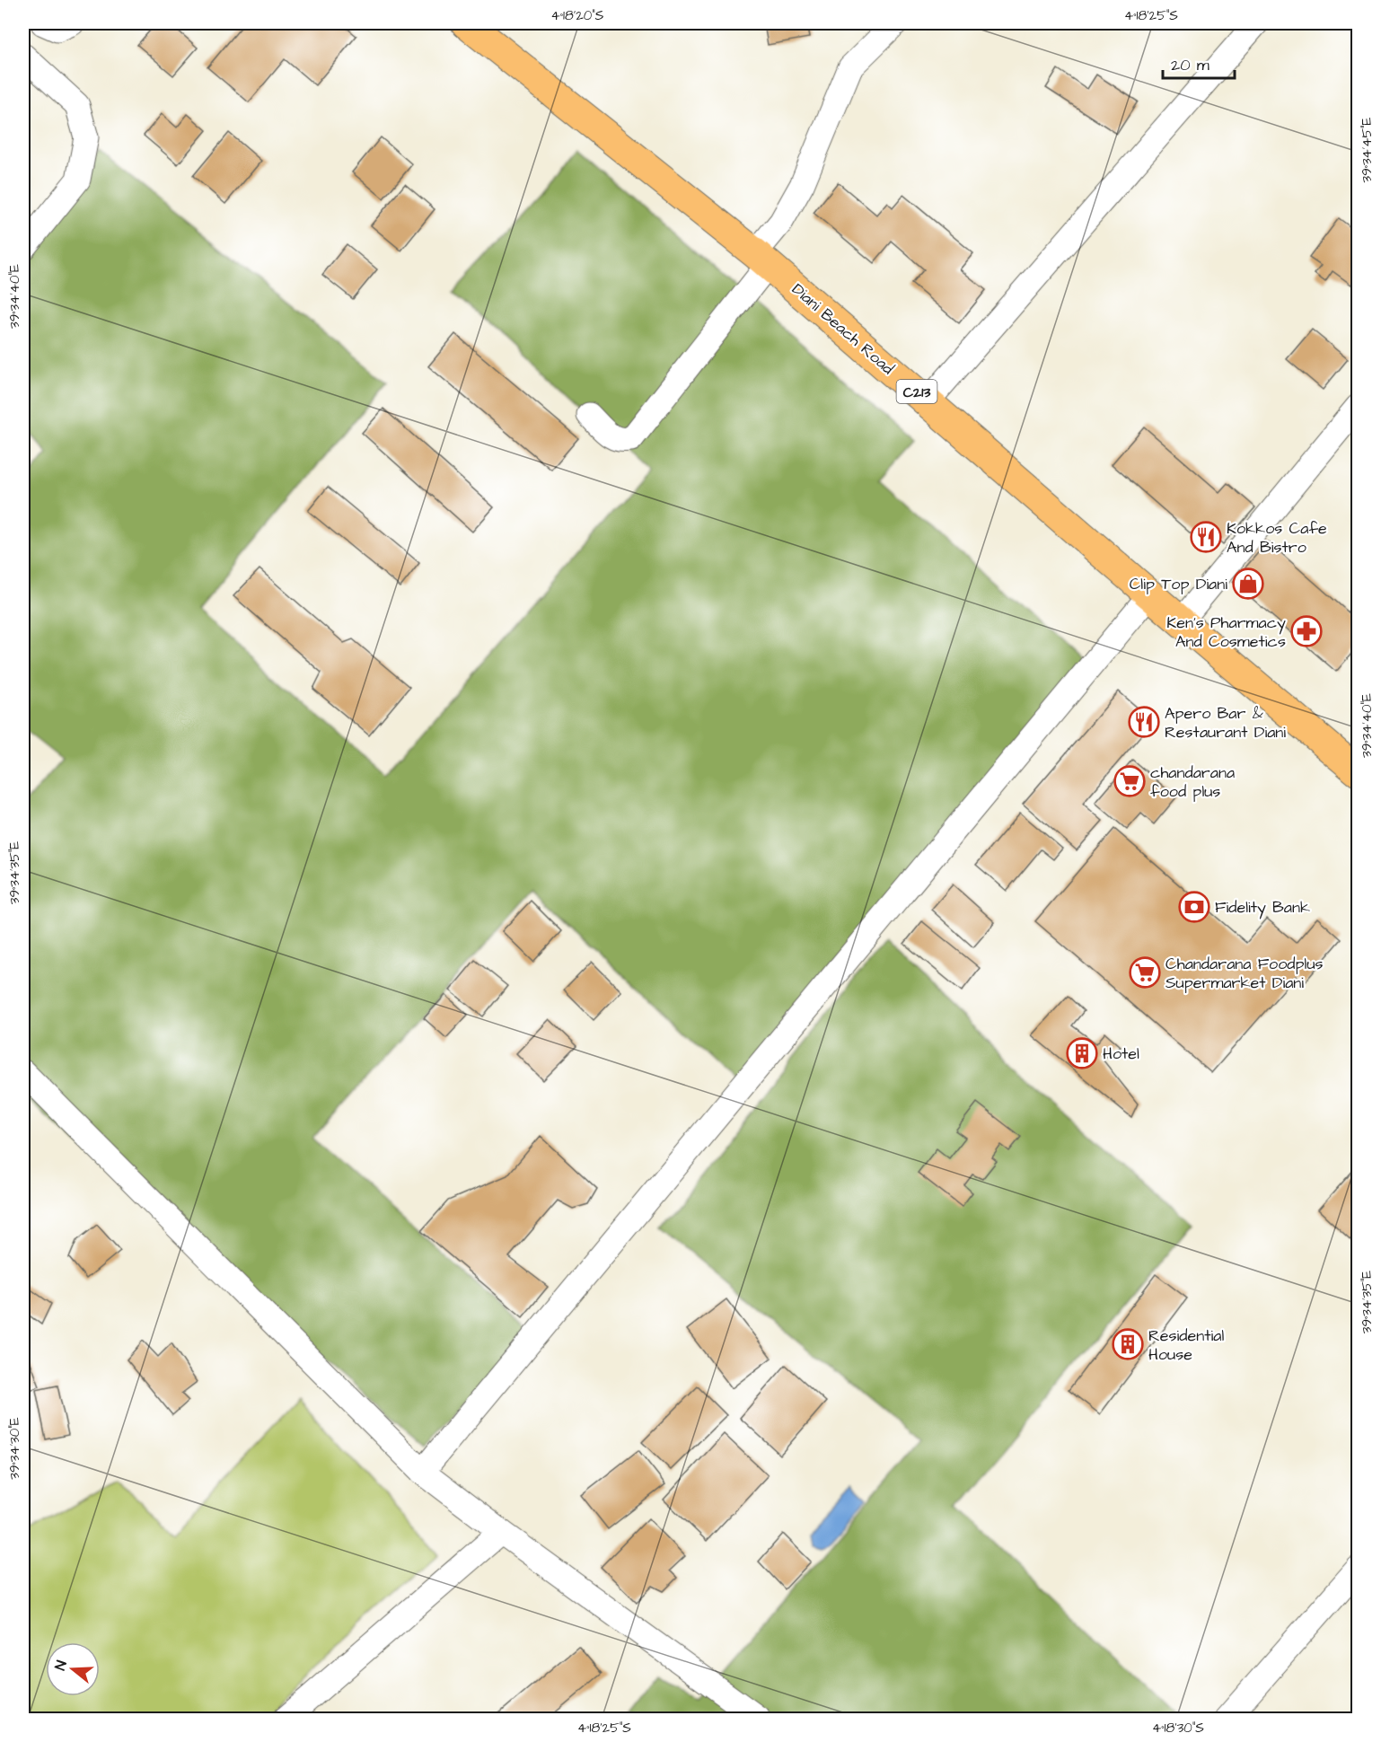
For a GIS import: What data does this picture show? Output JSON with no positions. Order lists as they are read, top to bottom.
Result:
{
  "streets": {
    "main road": ["Diani Beach Road", "C213"]
  },
  "places": {
    "restaurant": ["Kokkos Cafe And Bistro", "Apero Bar & Restaurant Diani"],
    "shop": ["Clip Top Diani"],
    "pharmacy": ["Ken's Pharmacy And Cosmetics"],
    "supermarket": ["chandarana food plus", "Chandarana Foodplus Supermarket Diani"],
    "bank": ["Fidelity Bank"],
    "building": ["Hotel", "Residential House"]
  },
  "scale_bar": "20 m",
  "north": "left",
  "coordinates": [
    "4°18'20\"S",
    "4°18'25\"S",
    "39°34'45\"E",
    "39°34'40\"E",
    "39°34'35\"E",
    "39°34'30\"E",
    "4°18'30\"S"
  ]
}
